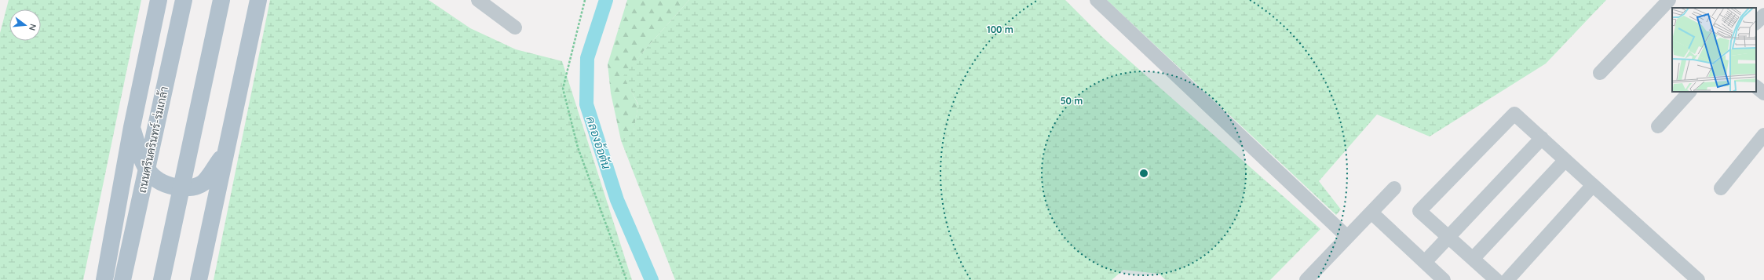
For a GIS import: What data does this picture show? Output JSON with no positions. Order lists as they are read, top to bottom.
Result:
{
  "streets": {
    "main road": ["ถนนศรีนครินทร์-ร่มเกล้า"]
  },
  "water": ["คลองอ้อตัน"],
  "north": "right",
  "rings": ["100 m", "50 m"]
}
